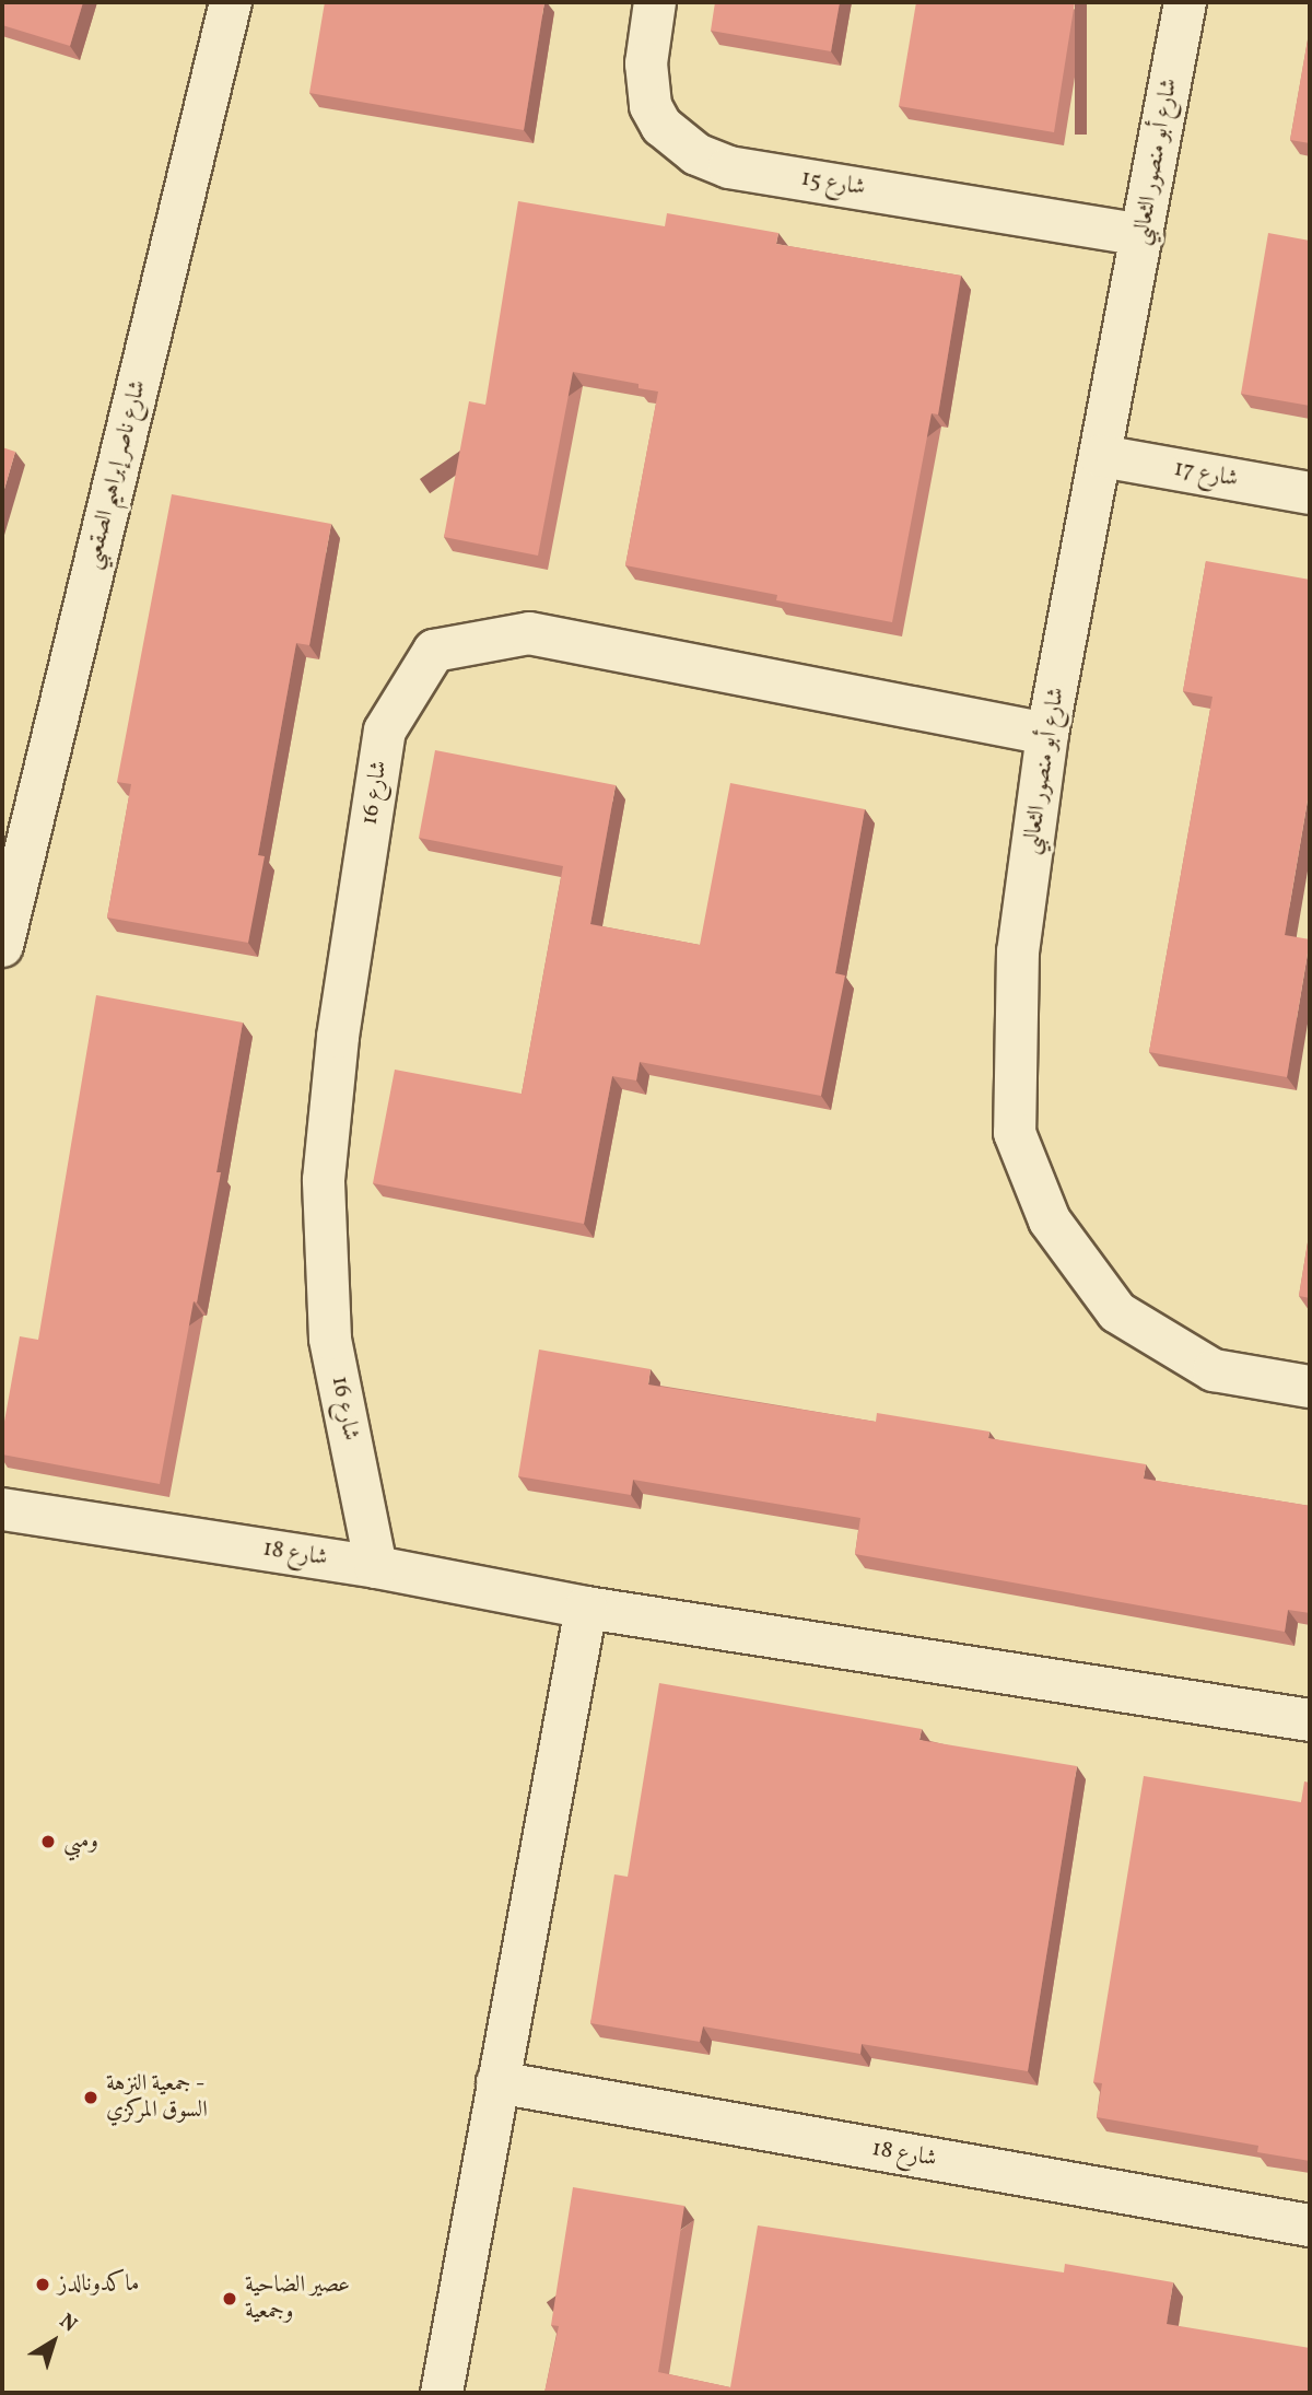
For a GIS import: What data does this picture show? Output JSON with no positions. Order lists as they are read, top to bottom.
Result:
{
  "streets": {
    "street": [
      "شارع أبو منصور الثعالبي",
      "شارع 15",
      "شارع ناصر إبراهيم الصقعبي",
      "شارع 17",
      "شارع 16",
      "شارع 18"
    ]
  },
  "crossings": [
    ["شارع أبو منصور الثعالبي", "شارع 15"],
    ["شارع أبو منصور الثعالبي", "شارع 17"],
    ["شارع أبو منصور الثعالبي", "شارع 16"],
    ["شارع 16", "شارع 18"]
  ],
  "places": [
    "ومبي",
    "جمعية النزهة - السوق المركزي",
    "ماكدونالدز",
    "عصير الضاحية وجمعية"
  ],
  "north": "top right"
}
